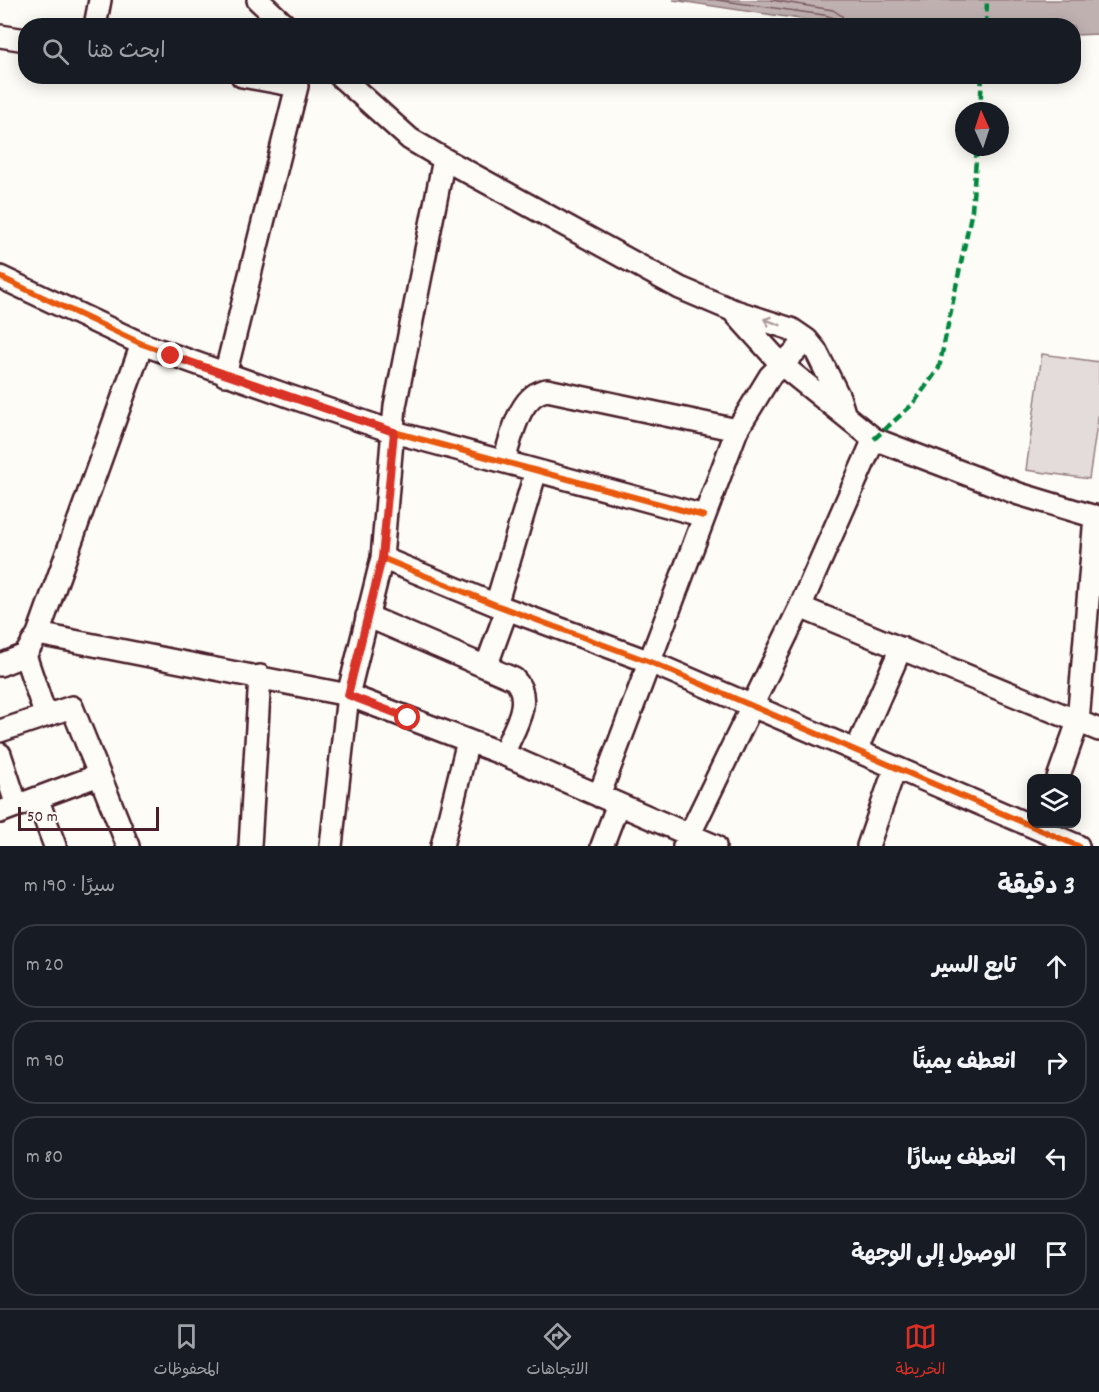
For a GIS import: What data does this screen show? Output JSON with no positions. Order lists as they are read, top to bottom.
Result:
{
  "scale_bar": "50 m",
  "north": "top",
  "page": {
    "search": "ابحث هنا",
    "scale": "50 m",
    "heading": ["3 دقيقة", "سيرًا · 190 m"],
    "list": [
      ["تابع السير", "20 m"],
      ["انعطف يمينًا", "90 m"],
      ["انعطف يسارًا", "80 m"],
      "الوصول إلى الوجهة"
    ],
    "nav": ["الخريطة", "الاتجاهات", "المحفوظات"]
  }
}
